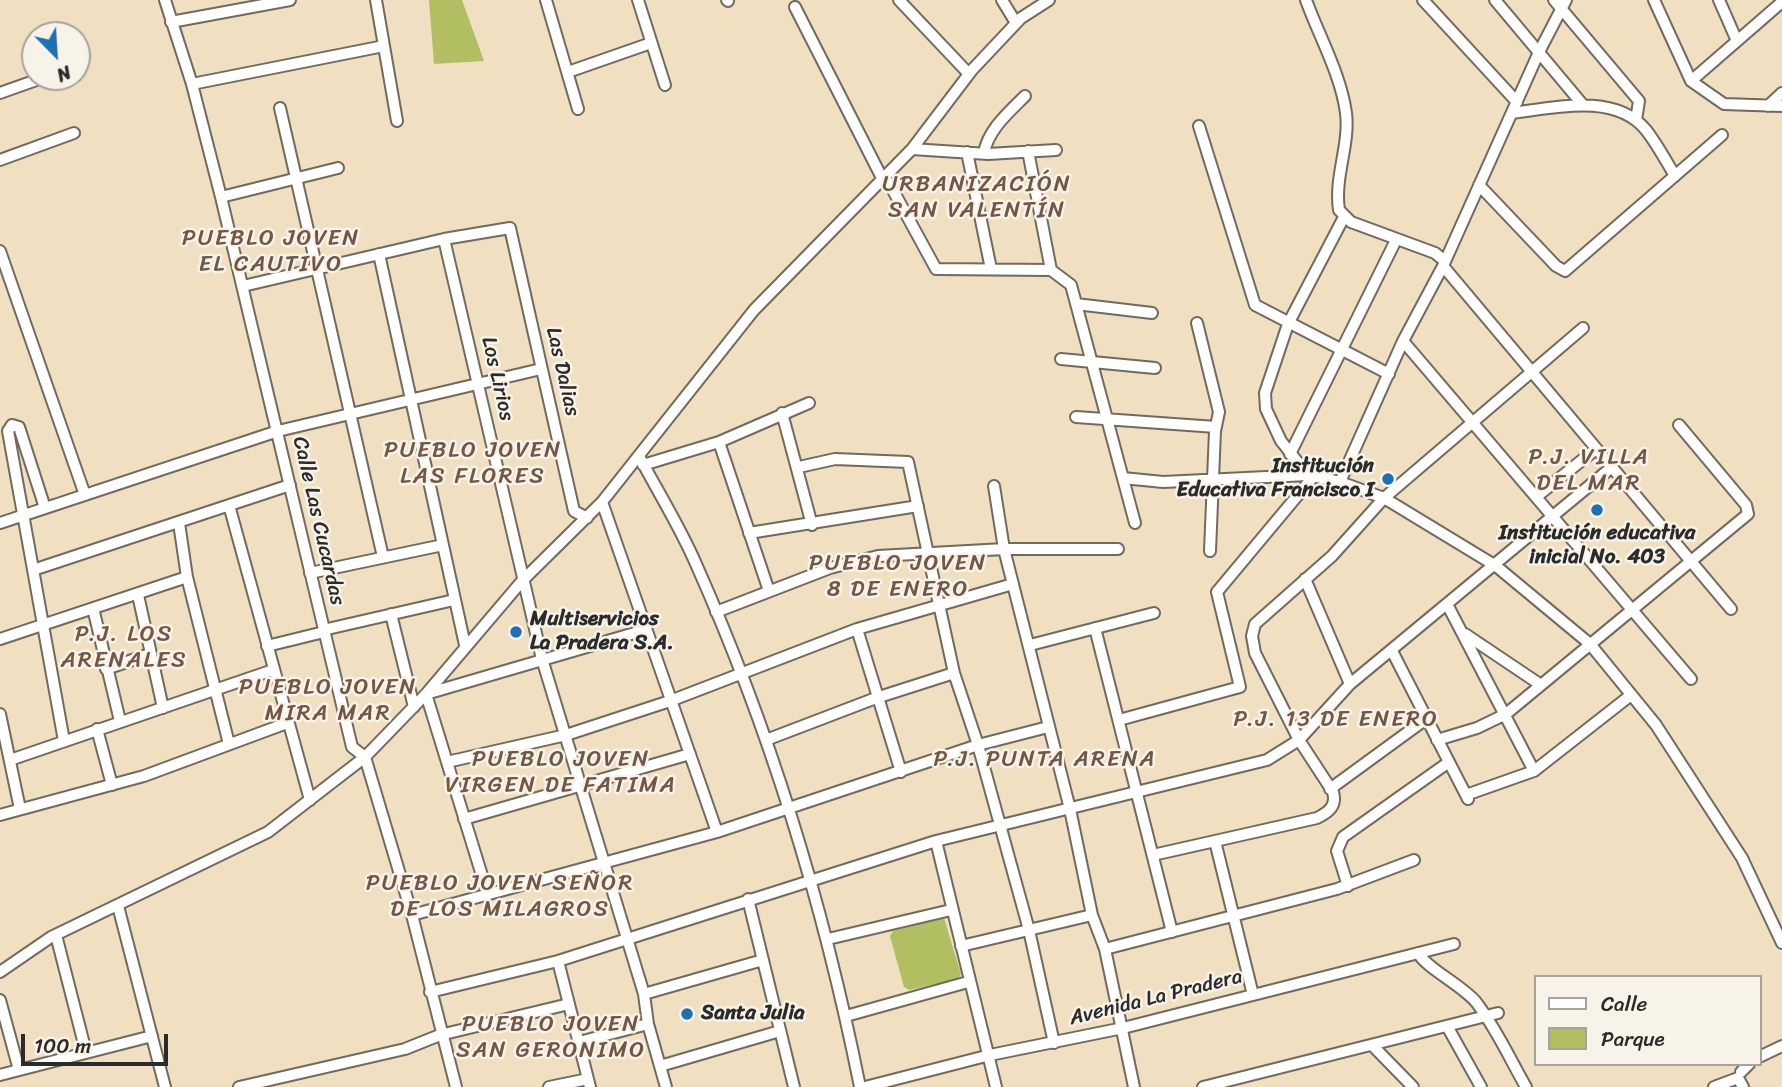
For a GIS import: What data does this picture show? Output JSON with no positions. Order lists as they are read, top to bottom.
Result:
{
  "streets": {
    "street": [
      "Las Dalias",
      "Los Lirios",
      "Calle Las Cucardas",
      "Avenida La Pradera"
    ]
  },
  "crossings": [
    ["Las Dalias", "Los Lirios"]
  ],
  "districts": [
    "URBANIZACIÓN SAN VALENTÍN",
    "PUEBLO JOVEN EL CAUTIVO",
    "PUEBLO JOVEN LAS FLORES",
    "P.J. VILLA DEL MAR",
    "PUEBLO JOVEN 8 DE ENERO",
    "P.J. LOS ARENALES",
    "PUEBLO JOVEN MIRA MAR",
    "P.J. 13 DE ENERO",
    "PUEBLO JOVEN VIRGEN DE FATIMA",
    "P.J. PUNTA ARENA",
    "PUEBLO JOVEN SEÑOR DE LOS MILAGROS",
    "PUEBLO JOVEN SAN GERONIMO"
  ],
  "places": [
    "Institución Educativa Francisco I",
    "Institución educativa inicial No. 403",
    "Multiservicios La Pradera S.A.",
    "Santa Julia"
  ],
  "legend": ["Calle", "Parque"],
  "scale_bar": "100 m",
  "north": "bottom right"
}
